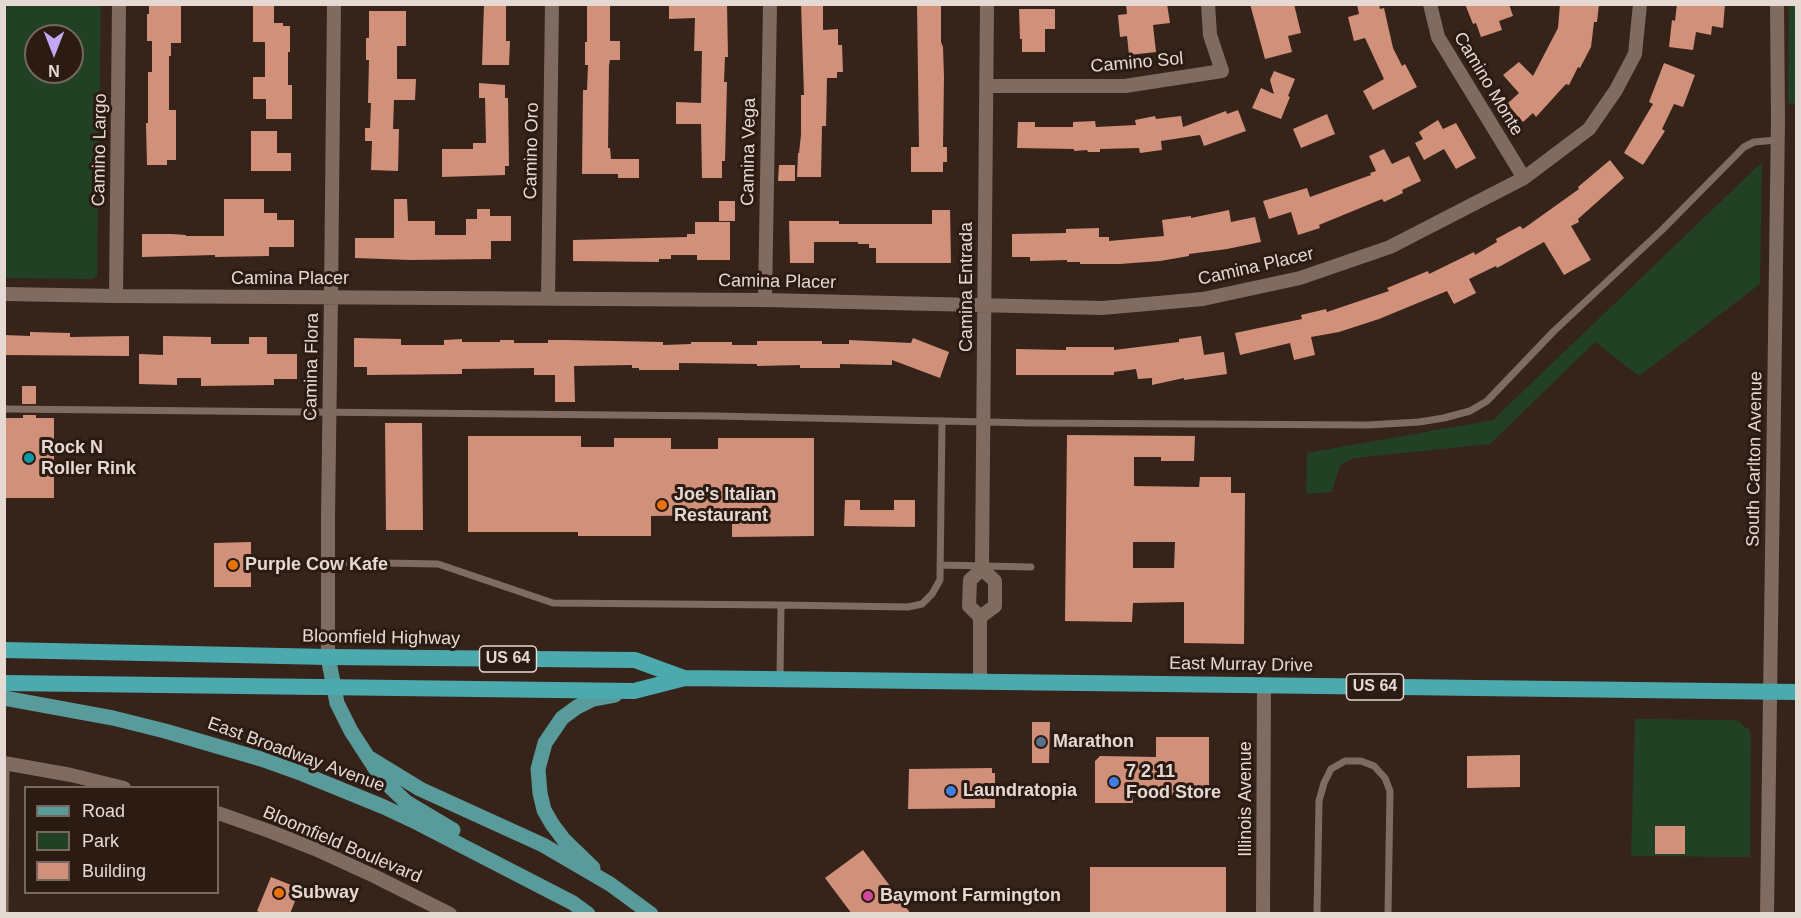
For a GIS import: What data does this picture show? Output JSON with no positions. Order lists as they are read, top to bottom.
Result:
{
  "streets": {
    "highway": ["Bloomfield Highway", "US 64", "East Murray Drive"],
    "main road": ["East Broadway Avenue"],
    "street": [
      "Camino Sol",
      "Camino Monte",
      "Camino Largo",
      "Camino Oro",
      "Camina Vega",
      "Camina Placer",
      "Camina Entrada",
      "Camina Flora",
      "South Carlton Avenue",
      "Illinois Avenue",
      "Bloomfield Boulevard"
    ]
  },
  "crossings": [
    ["Camino Sol", "Camina Entrada"],
    ["Camino Monte", "Camina Placer"],
    ["Camino Largo", "Camina Placer"],
    ["Camino Oro", "Camina Placer"],
    ["Camina Vega", "Camina Placer"],
    ["Camina Placer", "Camina Entrada"],
    ["Camina Placer", "Camina Flora"],
    ["Camina Entrada", "East Murray Drive"],
    ["Camina Flora", "Bloomfield Highway"],
    ["Camina Flora", "East Broadway Avenue"],
    ["South Carlton Avenue", "East Murray Drive"],
    ["Bloomfield Highway", "US 64"],
    ["Bloomfield Highway", "East Murray Drive"],
    ["Bloomfield Highway", "East Broadway Avenue"],
    ["US 64", "East Murray Drive"],
    ["US 64", "East Broadway Avenue"],
    ["East Murray Drive", "Illinois Avenue"]
  ],
  "places": [
    "Rock N Roller Rink",
    "Joe's Italian Restaurant",
    "Purple Cow Kafe",
    "Marathon",
    "7 2 11 Food Store",
    "Laundratopia",
    "Subway",
    "Baymont Farmington"
  ],
  "legend": ["Road", "Park", "Building"],
  "north": "bottom"
}
